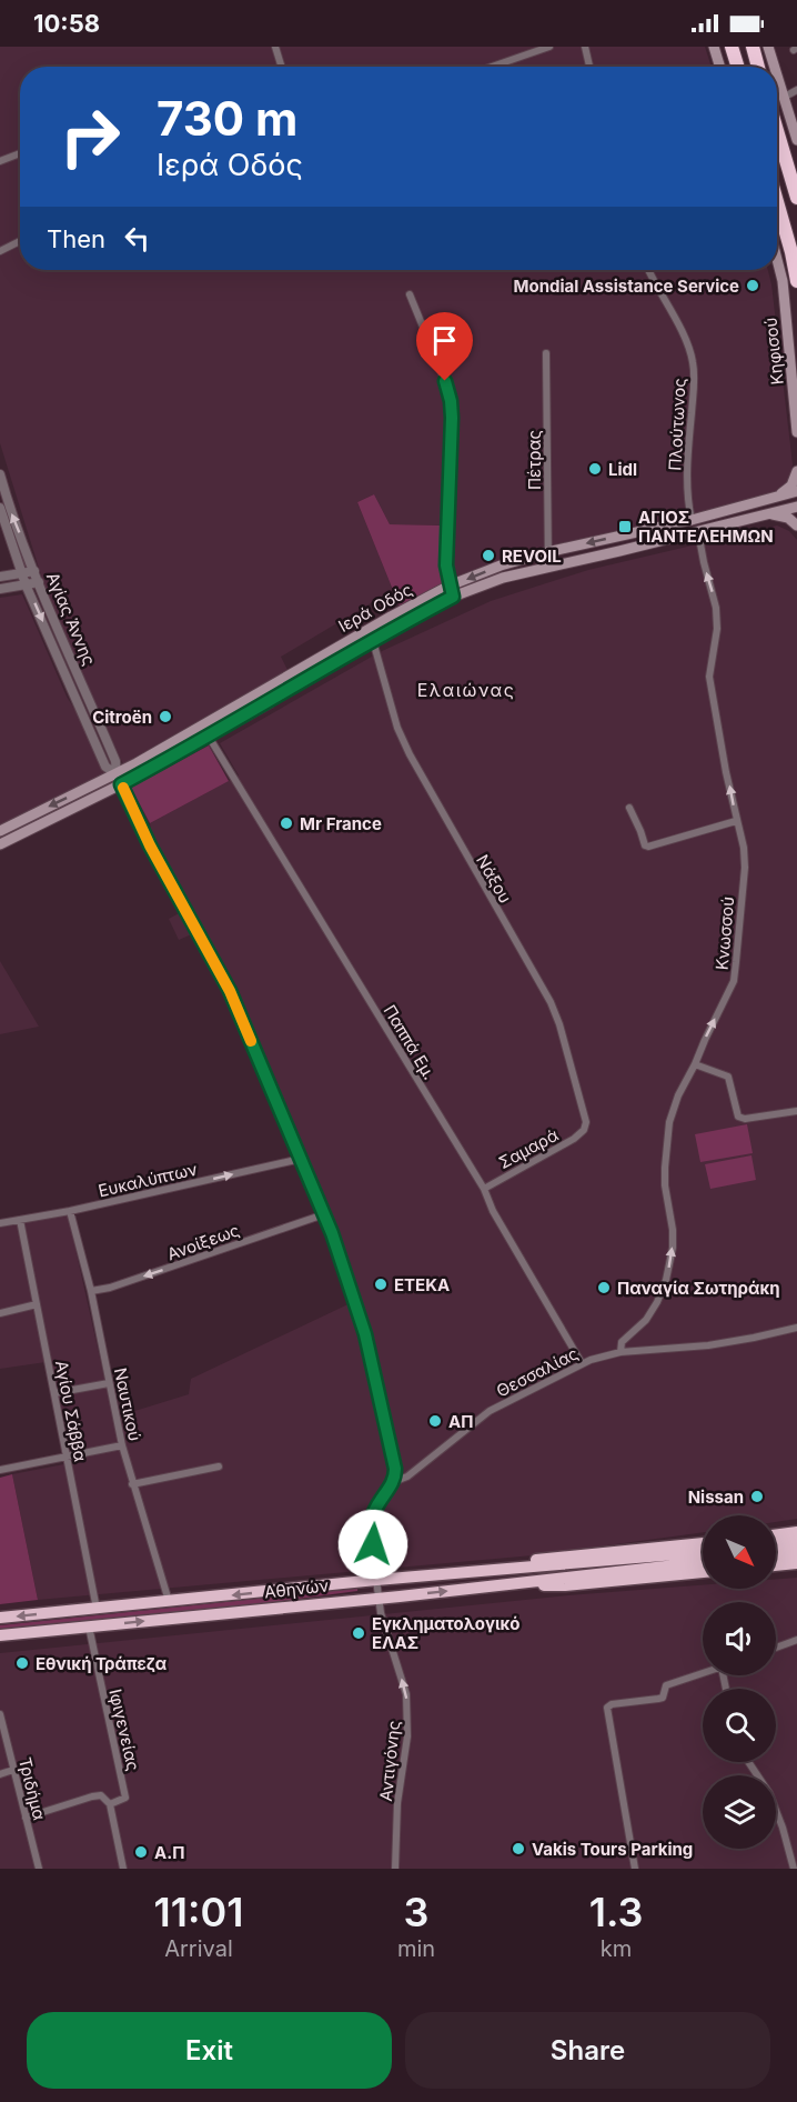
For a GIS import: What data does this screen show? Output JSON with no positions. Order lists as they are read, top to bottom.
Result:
{
  "streets": {
    "highway": ["Αθηνών"],
    "main road": ["Κηφισού", "Ιερά Οδός"],
    "street": [
      "Πλούτωνος",
      "Πέτρας",
      "Αγίας Άννης",
      "Νάξου",
      "Κνωσσού",
      "Παππά Εμ.",
      "Σαμαρά",
      "Ευκαλύπτων",
      "Ανοίξεως",
      "Θεσσαλίας",
      "Ναυτικού",
      "Αγίου Σάββα",
      "Ιφιγενείας",
      "Αντιγόνης",
      "Τριδήμα"
    ]
  },
  "crossings": [
    ["Πλούτωνος", "Ιερά Οδός"],
    ["Πέτρας", "Ιερά Οδός"],
    ["Ιερά Οδός", "Αγίας Άννης"],
    ["Ιερά Οδός", "Νάξου"],
    ["Ιερά Οδός", "Κνωσσού"],
    ["Ιερά Οδός", "Παππά Εμ."],
    ["Νάξου", "Σαμαρά"],
    ["Κνωσσού", "Θεσσαλίας"],
    ["Παππά Εμ.", "Σαμαρά"],
    ["Παππά Εμ.", "Θεσσαλίας"],
    ["Ευκαλύπτων", "Ναυτικού"],
    ["Ευκαλύπτων", "Αγίου Σάββα"],
    ["Ανοίξεως", "Ναυτικού"],
    ["Ναυτικού", "Αθηνών"],
    ["Αγίου Σάββα", "Αθηνών"],
    ["Αθηνών", "Ιφιγενείας"],
    ["Αθηνών", "Αντιγόνης"]
  ],
  "one_way": [
    "Κνωσσού",
    "Ευκαλύπτων",
    "Ανοίξεως",
    "Αντιγόνης"
  ],
  "districts": ["Ελαιώνας"],
  "places": {
    "other": [
      "Mondial Assistance Service",
      "Lidl",
      "REVOIL",
      "Citroën",
      "Mr France",
      "ΕΤΕΚΑ",
      "Παναγία Σωτηράκη",
      "ΑΠ",
      "Nissan",
      "Εγκληματολογικό ΕΛΑΣ",
      "Εθνική Τράπεζα",
      "Vakis Tours Parking",
      "Α.Π"
    ],
    "transit": ["ΑΓΙΟΣ ΠΑΝΤΕΛΕΗΜΩΝ"]
  },
  "north": "bottom right",
  "page": {
    "status": "10:58",
    "turn": ["730 m", "Ιερά Οδός"],
    "then": "Then",
    "eta": [
      "11:01",
      "Arrival",
      "3",
      "min",
      "1.3",
      "km"
    ],
    "buttons": ["Exit", "Share"]
  }
}
